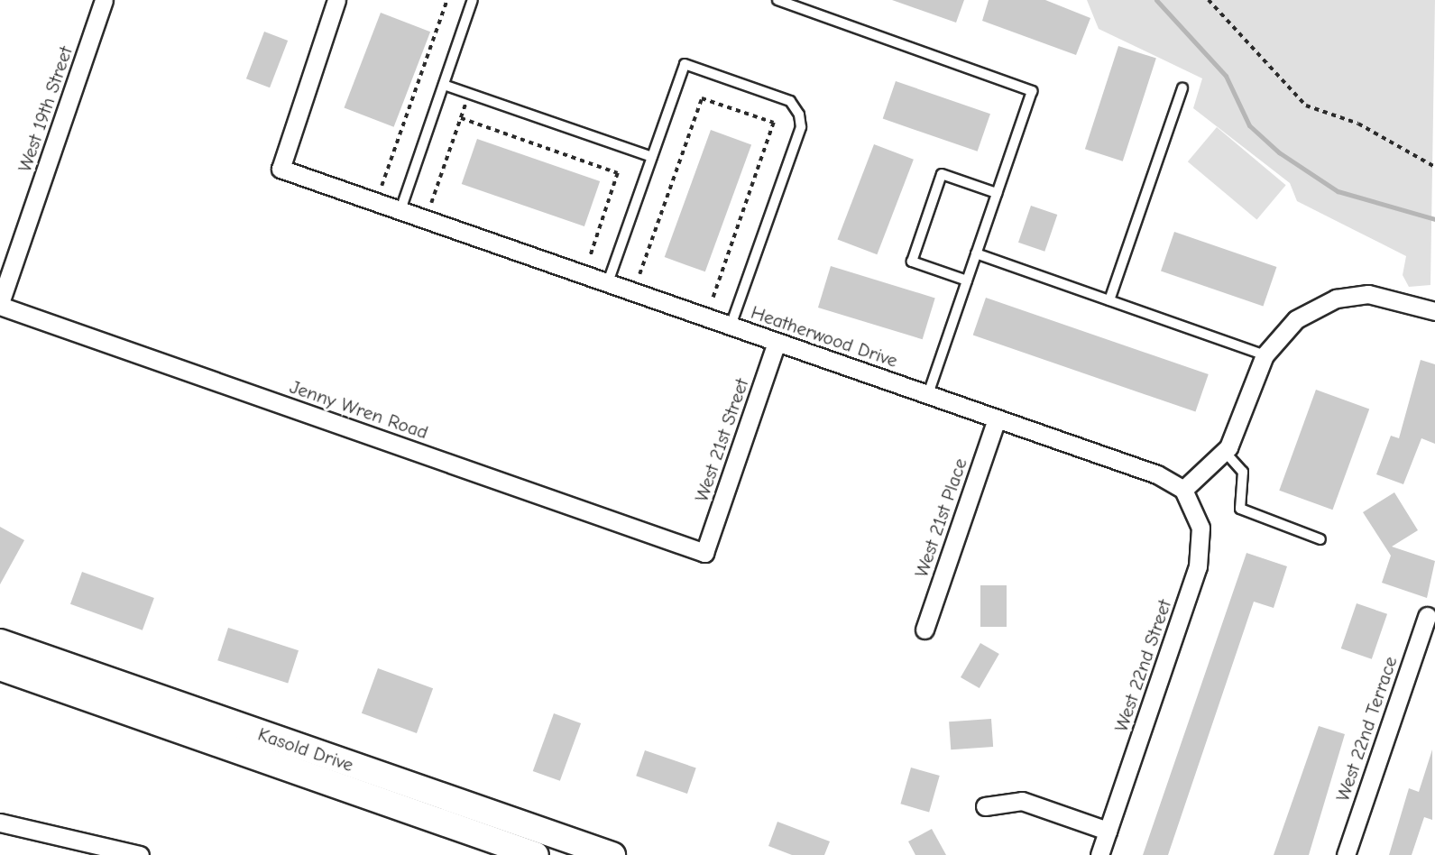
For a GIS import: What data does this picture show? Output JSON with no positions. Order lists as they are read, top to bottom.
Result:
{
  "streets": {
    "main road": ["Kasold Drive"],
    "street": [
      "West 19th Street",
      "Heatherwood Drive",
      "Jenny Wren Road",
      "West 21st Street",
      "West 21st Place",
      "West 22nd Street",
      "West 22nd Terrace"
    ]
  },
  "crossings": [
    ["West 19th Street", "Jenny Wren Road"],
    ["Heatherwood Drive", "West 21st Street"],
    ["Heatherwood Drive", "West 21st Place"],
    ["Heatherwood Drive", "West 22nd Street"],
    ["Jenny Wren Road", "West 21st Street"]
  ]
}
